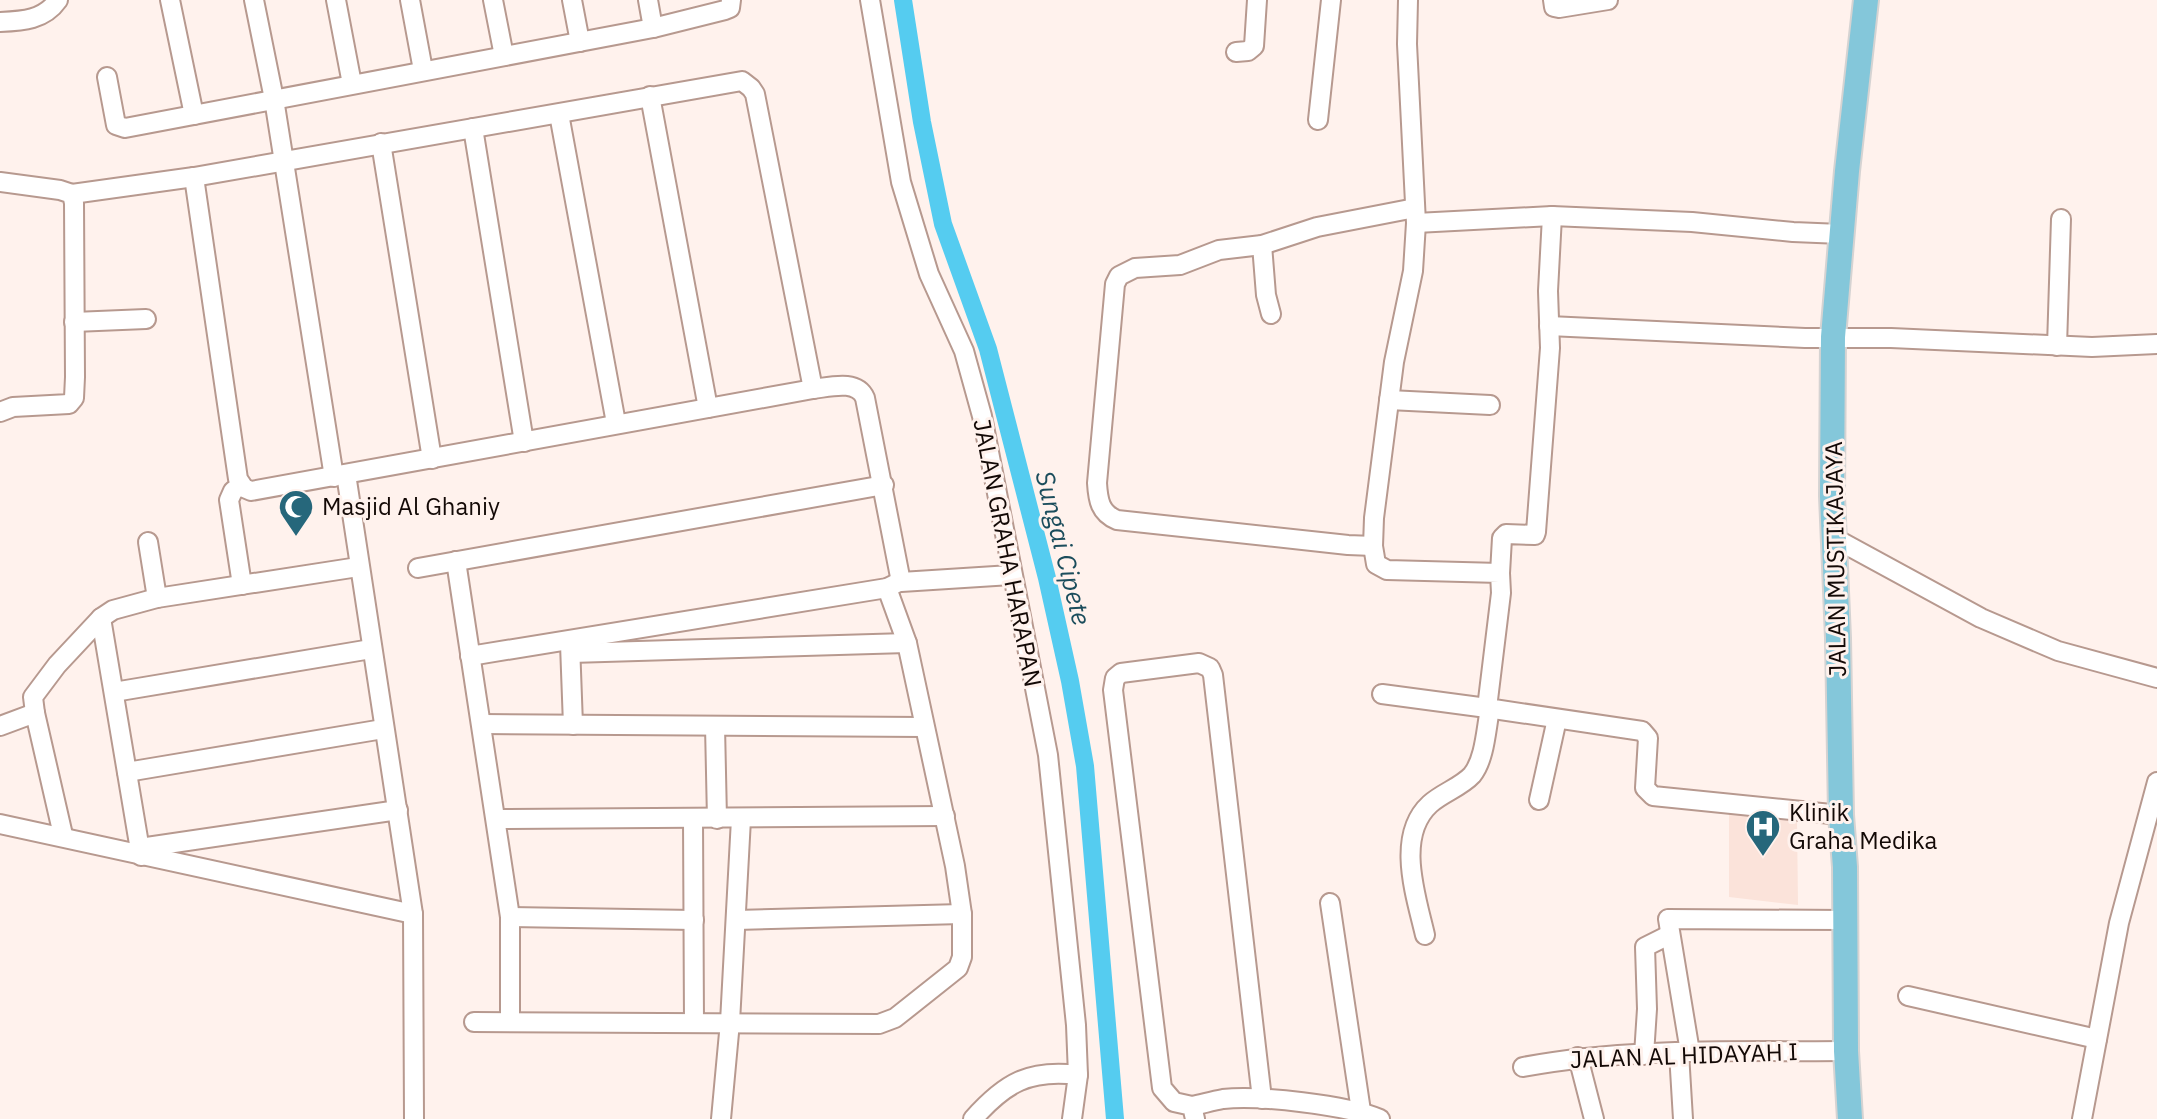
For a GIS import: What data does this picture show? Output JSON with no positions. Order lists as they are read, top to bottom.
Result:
{
  "streets": {
    "main road": ["JALAN MUSTIKAJAYA"],
    "street": ["JALAN GRAHA HARAPAN", "JALAN AL HIDAYAH I"]
  },
  "crossings": [
    ["JALAN MUSTIKAJAYA", "JALAN AL HIDAYAH I"]
  ],
  "water": ["Sungai Cipete"],
  "places": {
    "mosque": ["Masjid Al Ghaniy"],
    "hospital": ["Klinik Graha Medika"]
  }
}
